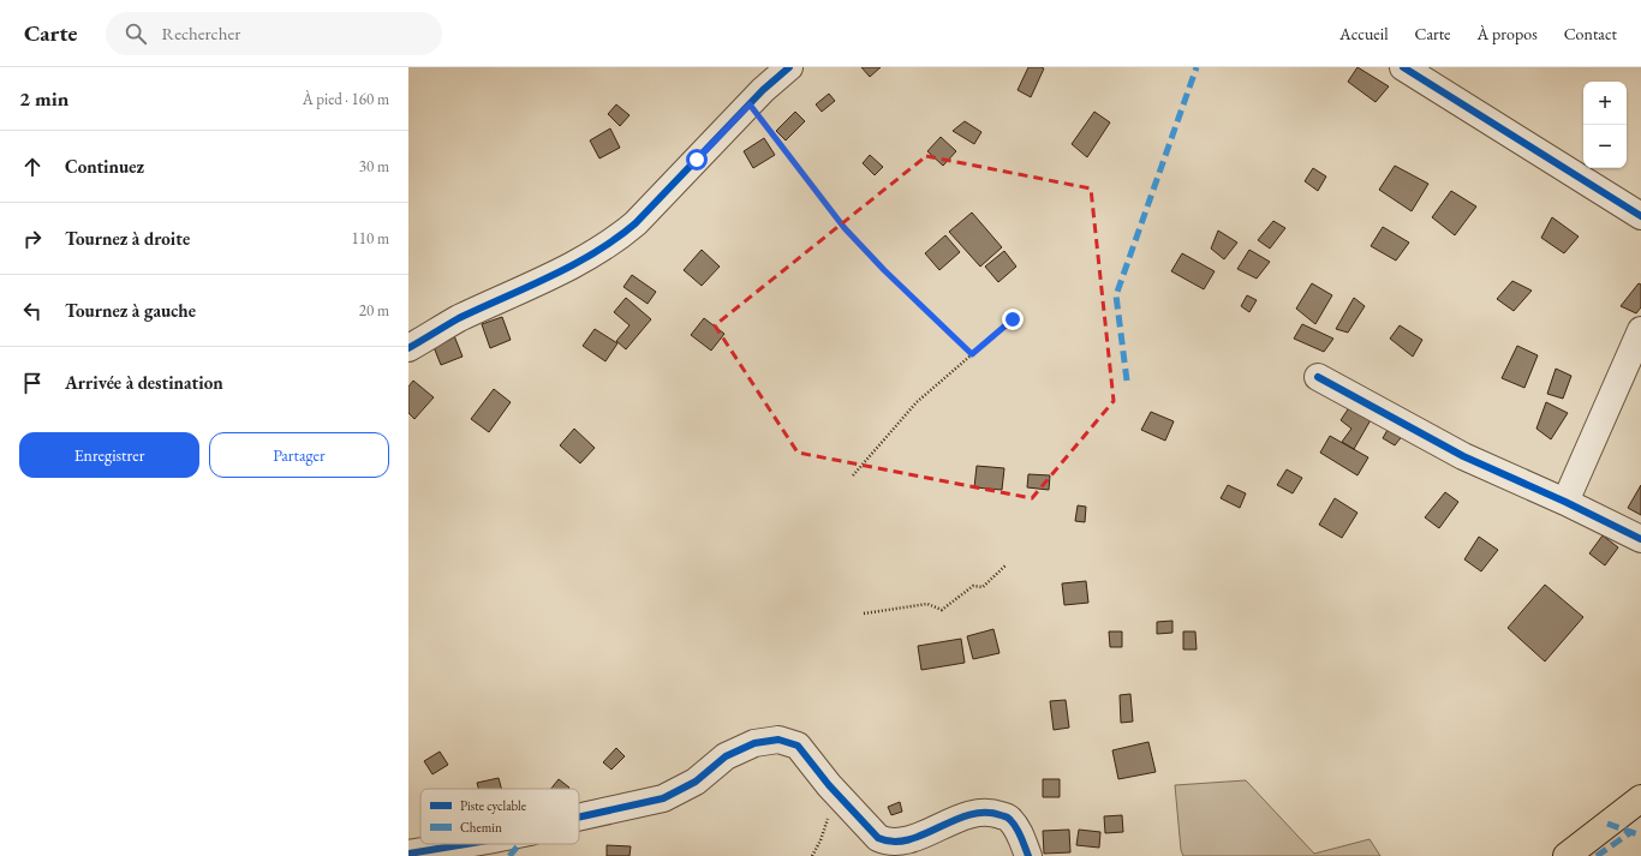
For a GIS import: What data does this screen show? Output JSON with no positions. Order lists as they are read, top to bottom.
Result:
{
  "legend": ["Piste cyclable", "Chemin"],
  "page": {
    "header": "Carte",
    "search": "Rechercher",
    "nav": [
      "Accueil",
      "Carte",
      "À propos",
      "Contact"
    ],
    "heading": ["2 min", "À pied · 160 m"],
    "map_buttons": ["+", "−"],
    "list": [
      ["Continuez", "30 m"],
      ["Tournez à droite", "110 m"],
      ["Tournez à gauche", "20 m"],
      "Arrivée à destination"
    ],
    "buttons": ["Enregistrer", "Partager"]
  }
}
